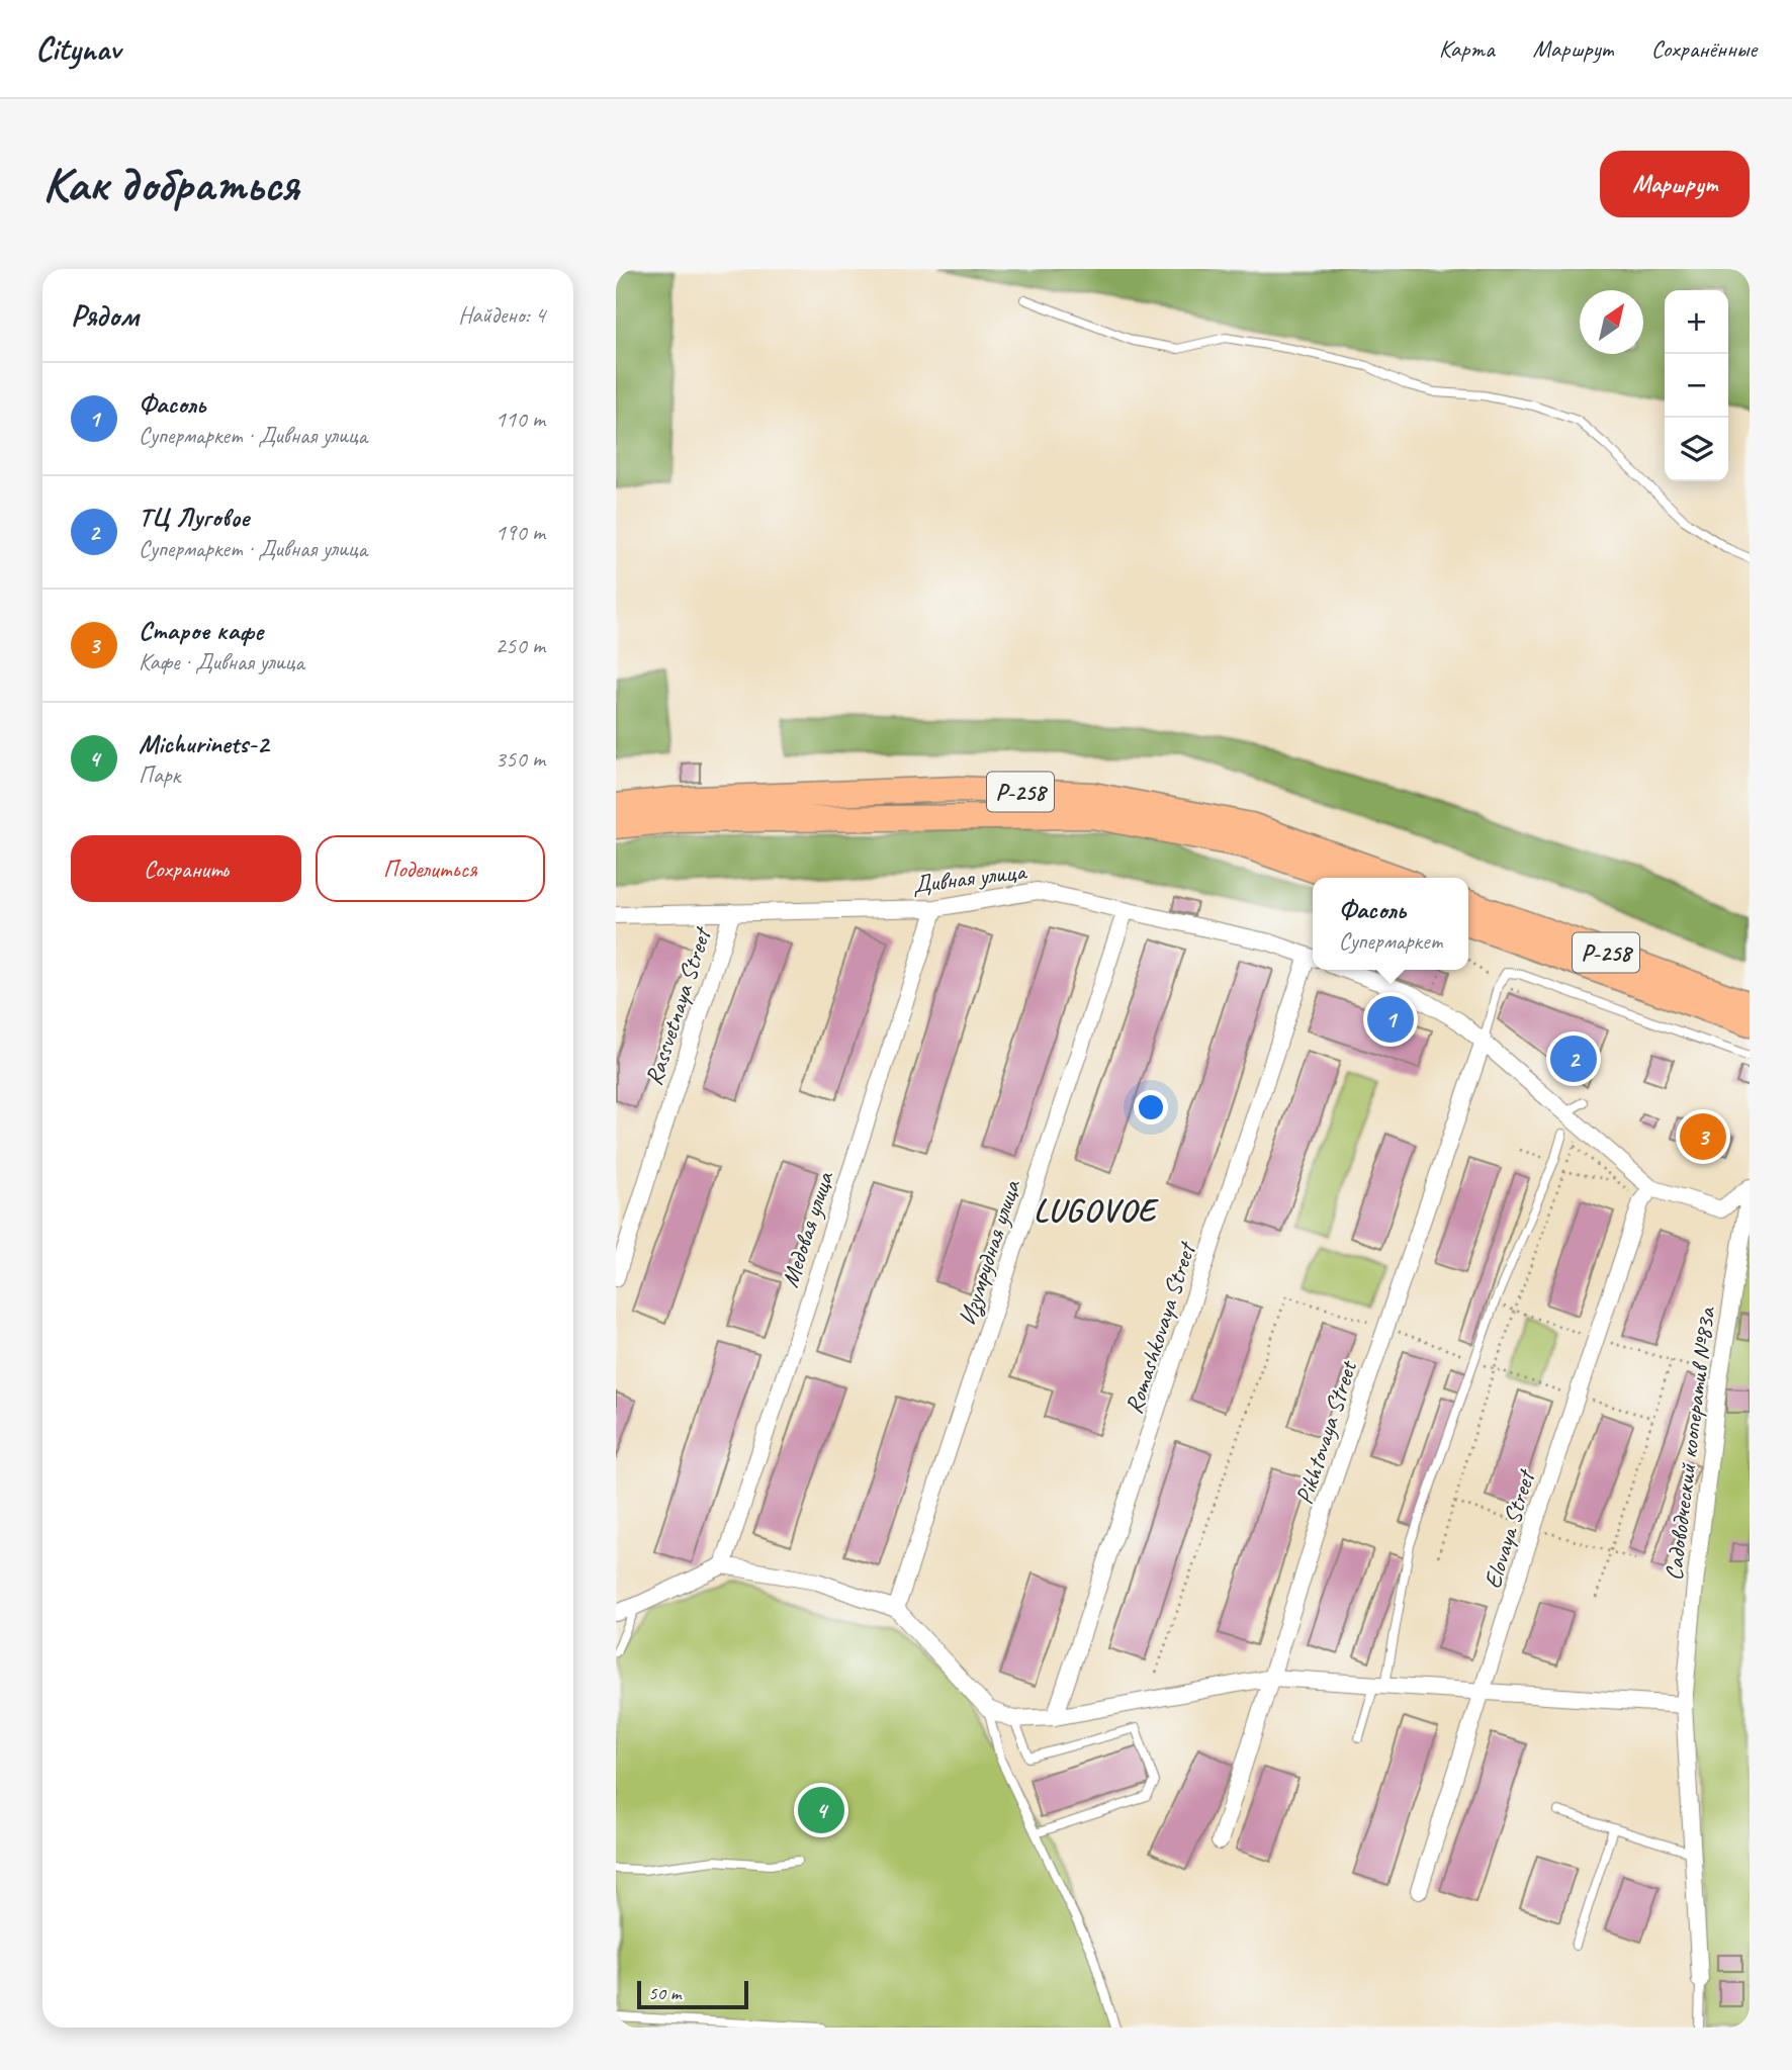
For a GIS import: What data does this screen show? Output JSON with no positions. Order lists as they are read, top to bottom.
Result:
{
  "streets": {
    "main road": ["Р-258"],
    "street": [
      "Дивная улица",
      "Rassvetnaya Street",
      "Медовая улица",
      "Изумрудная улица",
      "Romashkovaya Street",
      "Pikhtovaya Street",
      "Садоводческий кооператив №83а",
      "Elovaya Street"
    ]
  },
  "crossings": [
    ["Дивная улица", "Rassvetnaya Street"],
    ["Дивная улица", "Медовая улица"],
    ["Дивная улица", "Изумрудная улица"],
    ["Дивная улица", "Romashkovaya Street"]
  ],
  "districts": ["LUGOVOE"],
  "scale_bar": "50 m",
  "north": "top right",
  "page": {
    "header": "Citynav",
    "nav": ["Карта", "Маршрут", "Сохранённые"],
    "buttons": [
      "Маршрут",
      ["Сохранить", "Поделиться"]
    ],
    "title": "Как добраться",
    "heading": ["Рядом", "Найдено: 4"],
    "map_buttons": ["+", "−"],
    "list": [
      {
        "mark": "1",
        "name": "Фасоль",
        "note": "Супермаркет · Дивная улица",
        "value": "110 m"
      },
      {
        "mark": "2",
        "name": "ТЦ Луговое",
        "note": "Супермаркет · Дивная улица",
        "value": "190 m"
      },
      {
        "mark": "3",
        "name": "Старое кафе",
        "note": "Кафе · Дивная улица",
        "value": "250 m"
      },
      {
        "mark": "4",
        "name": "Michurinets-2",
        "note": "Парк",
        "value": "350 m"
      }
    ],
    "popup": ["Фасоль", "Супермаркет"],
    "pins": [
      "1",
      "2",
      "3",
      "4"
    ],
    "scale": "50 m"
  }
}
